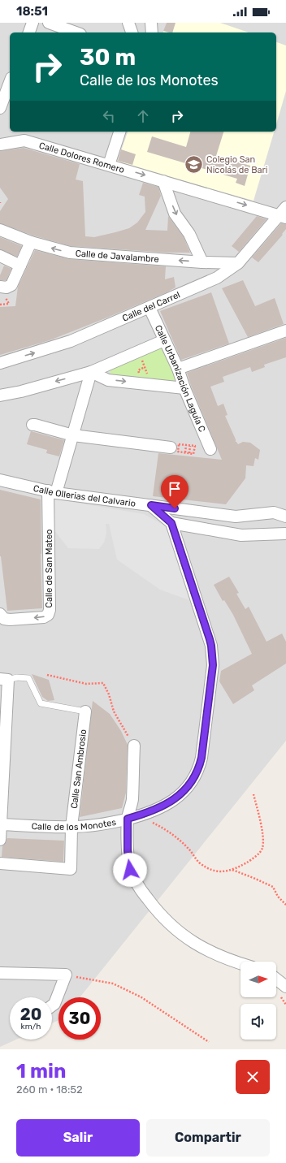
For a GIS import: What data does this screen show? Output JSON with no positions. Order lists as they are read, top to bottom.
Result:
{
  "streets": {
    "street": [
      "Calle Dolores Romero",
      "Calle de Javalambre",
      "Calle del Carrel",
      "Calle Urbanización Laguía C",
      "Calle Ollerias del Calvario",
      "Calle de San Mateo",
      "Calle San Ambrosio",
      "Calle de los Monotes"
    ]
  },
  "crossings": [
    ["Calle Dolores Romero", "Calle del Carrel"],
    ["Calle de Javalambre", "Calle del Carrel"],
    ["Calle del Carrel", "Calle Urbanización Laguía C"],
    ["Calle Ollerias del Calvario", "Calle de San Mateo"],
    ["Calle San Ambrosio", "Calle de los Monotes"]
  ],
  "one_way": ["Calle Dolores Romero", "Calle de Javalambre"],
  "places": {
    "school or university": ["Colegio San Nicolás de Bari"]
  },
  "north": "right",
  "page": {
    "status": "18:51",
    "turn": ["30 m", "Calle de los Monotes"],
    "speed": "20 km/h",
    "limit": "30",
    "heading": ["1 min", "260 m · 18:52"],
    "buttons": ["Salir", "Compartir"]
  }
}
